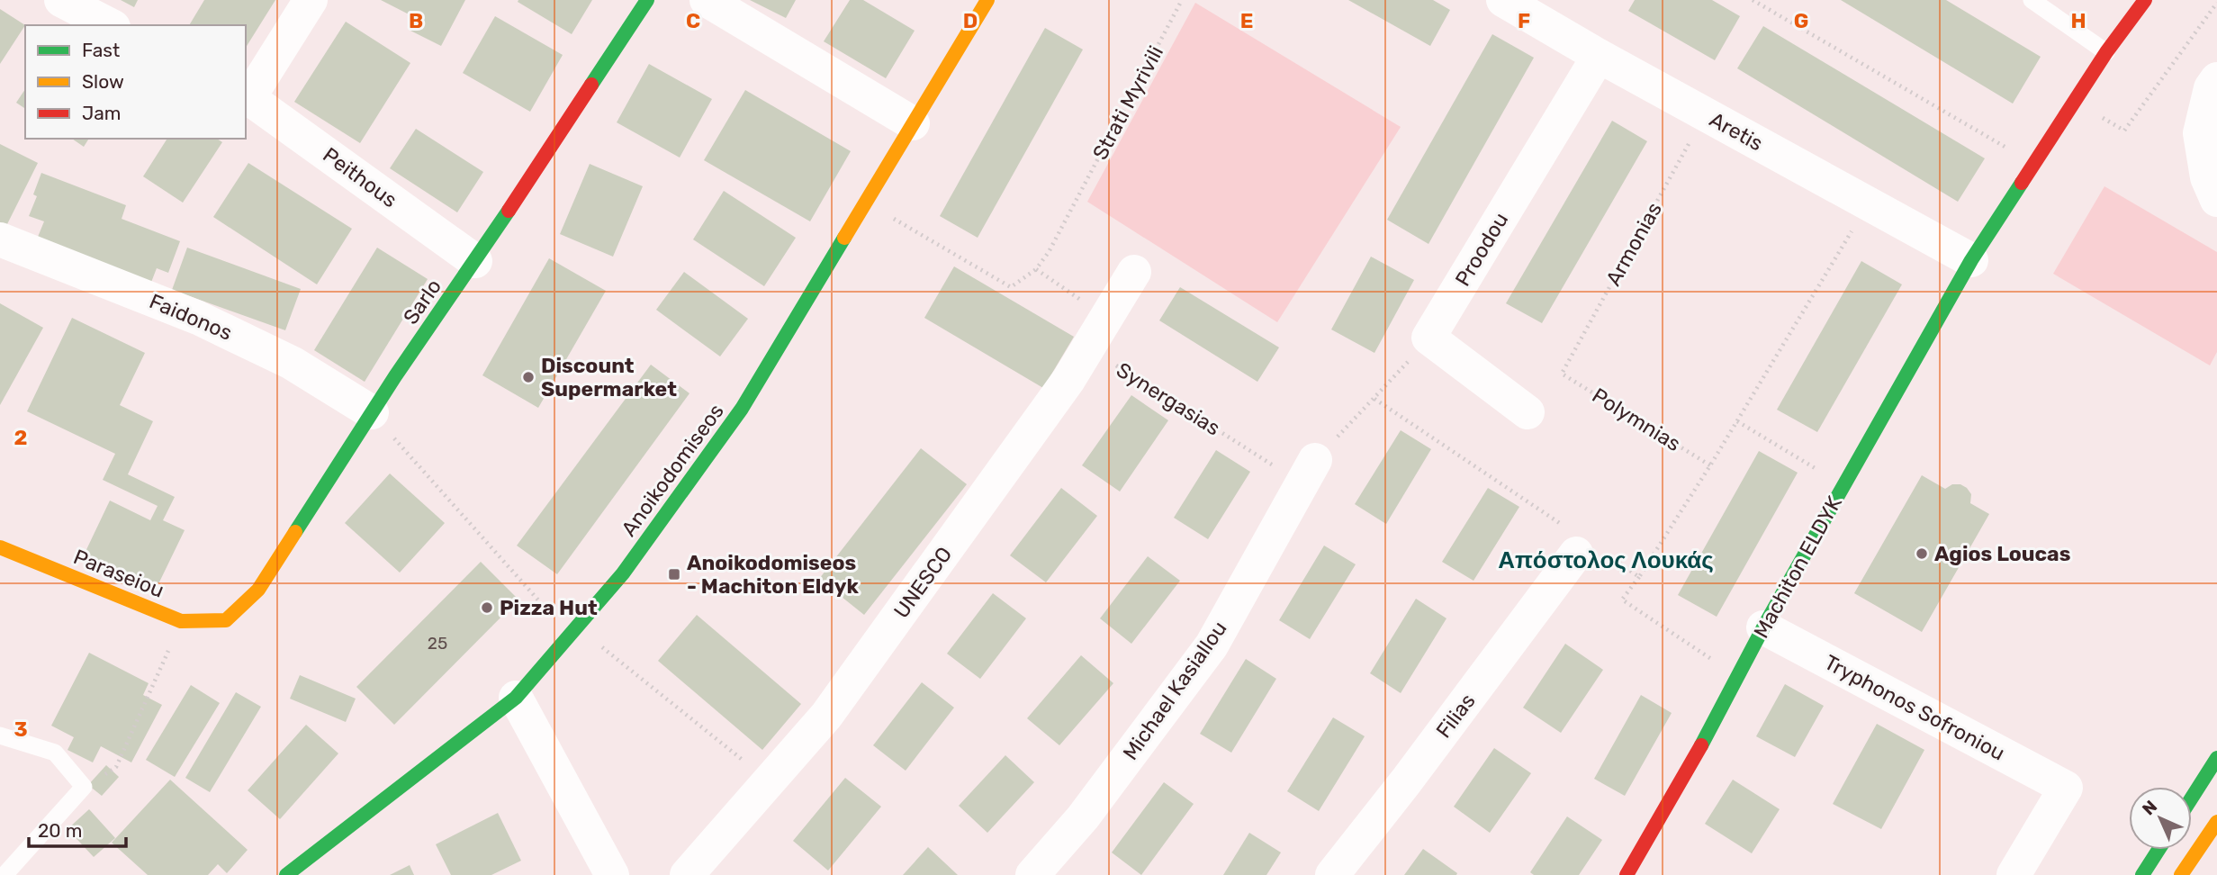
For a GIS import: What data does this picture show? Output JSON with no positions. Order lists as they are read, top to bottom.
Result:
{
  "streets": {
    "main road": [
      "Sarlo",
      "Anoikodomiseos",
      "Machiton ELDYK",
      "Paraseiou"
    ],
    "street": [
      "Aretis",
      "Peithous",
      "Proodou",
      "Faidonos",
      "UNESCO",
      "Michael Kasiallou",
      "Tryphonos Sofroniou",
      "Filias"
    ],
    "path": [
      "Strati Myrivili",
      "Armonias",
      "Synergasias",
      "Polymnias"
    ]
  },
  "crossings": [
    ["Aretis", "Armonias"],
    ["Aretis", "Proodou"],
    ["Aretis", "Machiton ELDYK"],
    ["Peithous", "Sarlo"],
    ["Armonias", "Polymnias"],
    ["Sarlo", "Faidonos"],
    ["Sarlo", "Paraseiou"],
    ["Synergasias", "UNESCO"],
    ["Machiton ELDYK", "Tryphonos Sofroniou"]
  ],
  "districts": ["Απόστολος Λουκάς"],
  "places": {
    "other": ["Discount Supermarket", "Agios Loucas", "Pizza Hut"],
    "transit": ["Anoikodomiseos - Machiton Eldyk"]
  },
  "house_numbers": ["25"],
  "legend": ["Fast", "Slow", "Jam"],
  "scale_bar": "20 m",
  "north": "top left",
  "grid": {
    "columns": [
      "B",
      "C",
      "D",
      "E",
      "F",
      "G",
      "H"
    ],
    "rows": ["2", "3"]
  }
}
